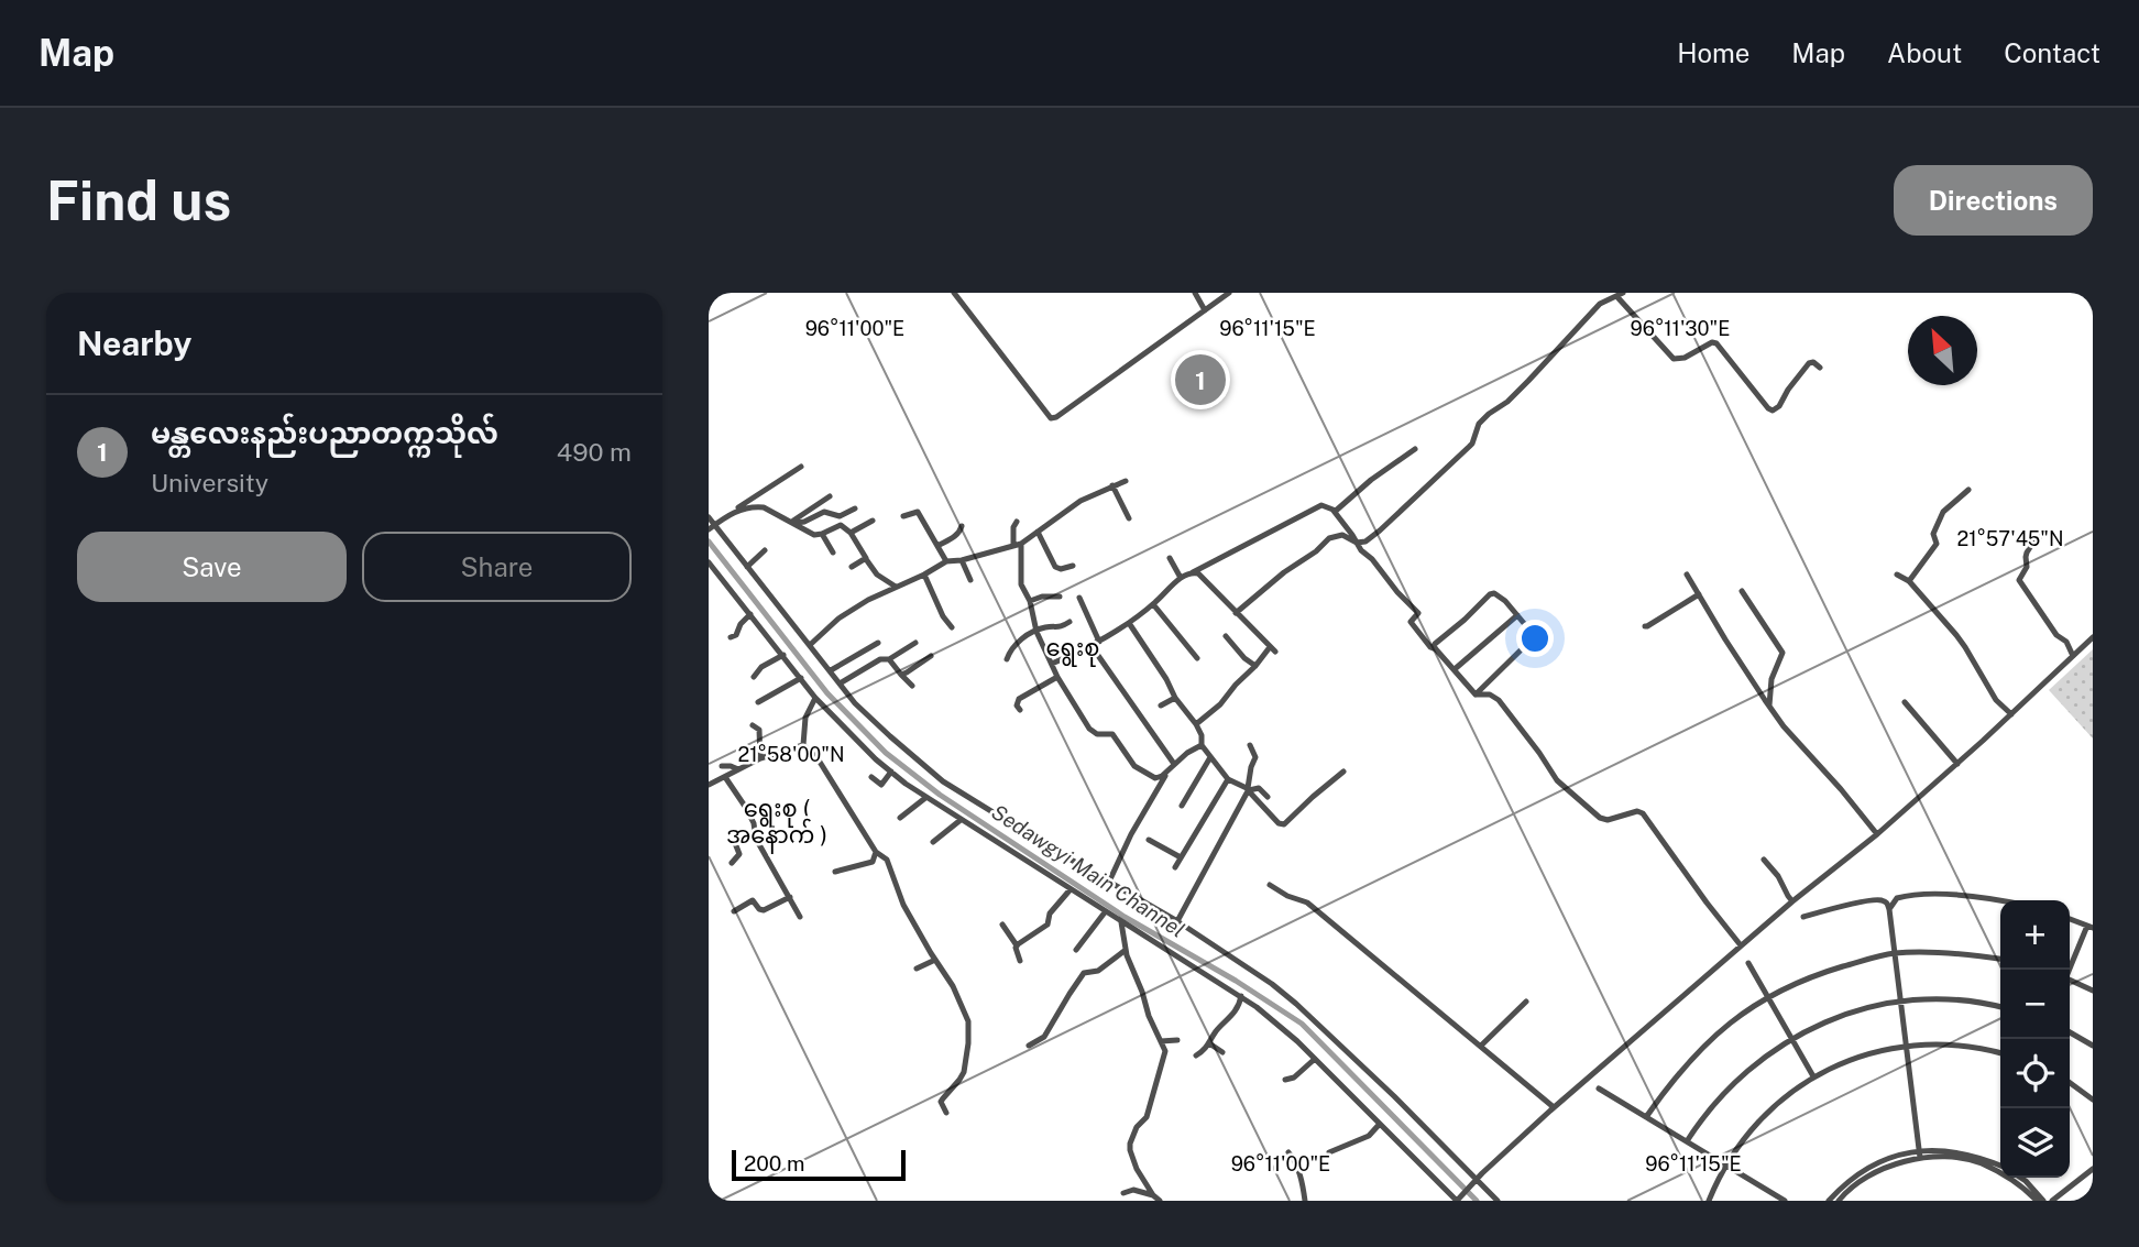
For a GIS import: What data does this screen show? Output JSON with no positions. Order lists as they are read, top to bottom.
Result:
{
  "districts": ["ရွေးစု", "ရွေးစု ( အနောက် )"],
  "water": ["Sedawgyi Main Channel"],
  "scale_bar": "200 m",
  "north": "top left",
  "page": {
    "header": "Map",
    "nav": [
      "Home",
      "Map",
      "About",
      "Contact"
    ],
    "buttons": [
      "Directions",
      ["Save", "Share"]
    ],
    "title": "Find us",
    "heading": "Nearby",
    "pins": "1",
    "list": [
      {
        "mark": "1",
        "name": "မန္တလေးနည်းပညာတက္ကသိုလ်",
        "note": "University",
        "value": "490 m"
      }
    ],
    "map_buttons": ["+", "−"],
    "scale": "200 m"
  },
  "coordinates": [
    "96°11'00\"E",
    "96°11'15\"E",
    "96°11'30\"E",
    "21°57'45\"N",
    "21°58'00\"N"
  ]
}
